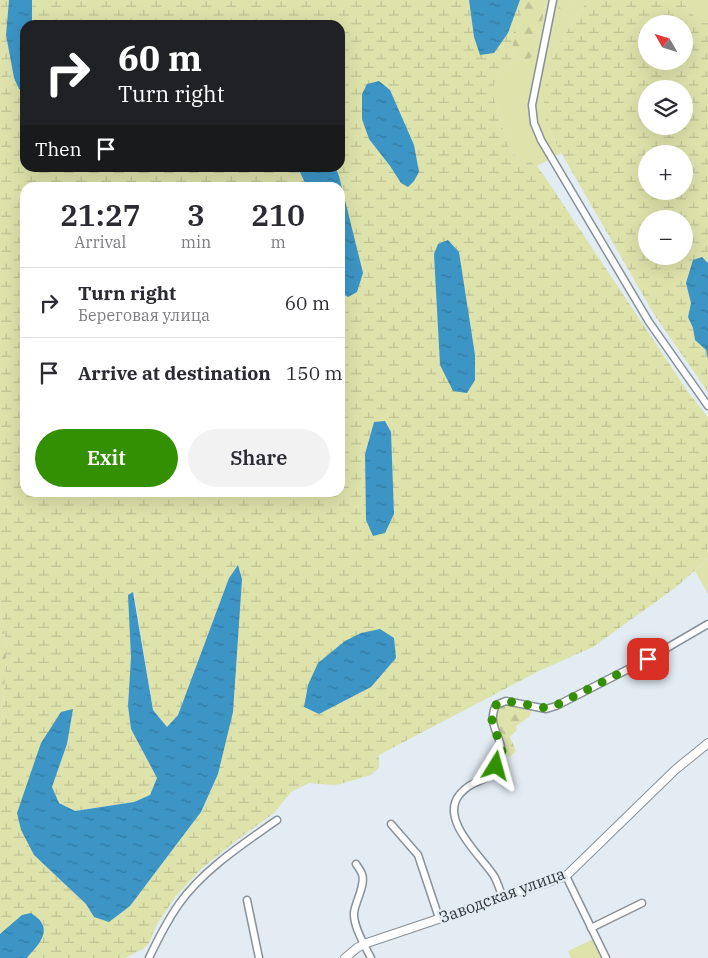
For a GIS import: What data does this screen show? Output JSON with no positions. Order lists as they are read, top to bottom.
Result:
{
  "streets": {
    "street": ["Заводская улица"]
  },
  "north": "top left",
  "page": {
    "map_buttons": ["+", "−"],
    "turn": ["60 m", "Turn right"],
    "then": "Then",
    "eta": [
      "21:27",
      "Arrival",
      "3",
      "min",
      "210",
      "m"
    ],
    "list": [
      {
        "name": "Turn right",
        "note": "Береговая улица",
        "value": "60 m"
      },
      {
        "name": "Arrive at destination",
        "value": "150 m"
      }
    ],
    "buttons": ["Exit", "Share"]
  }
}
